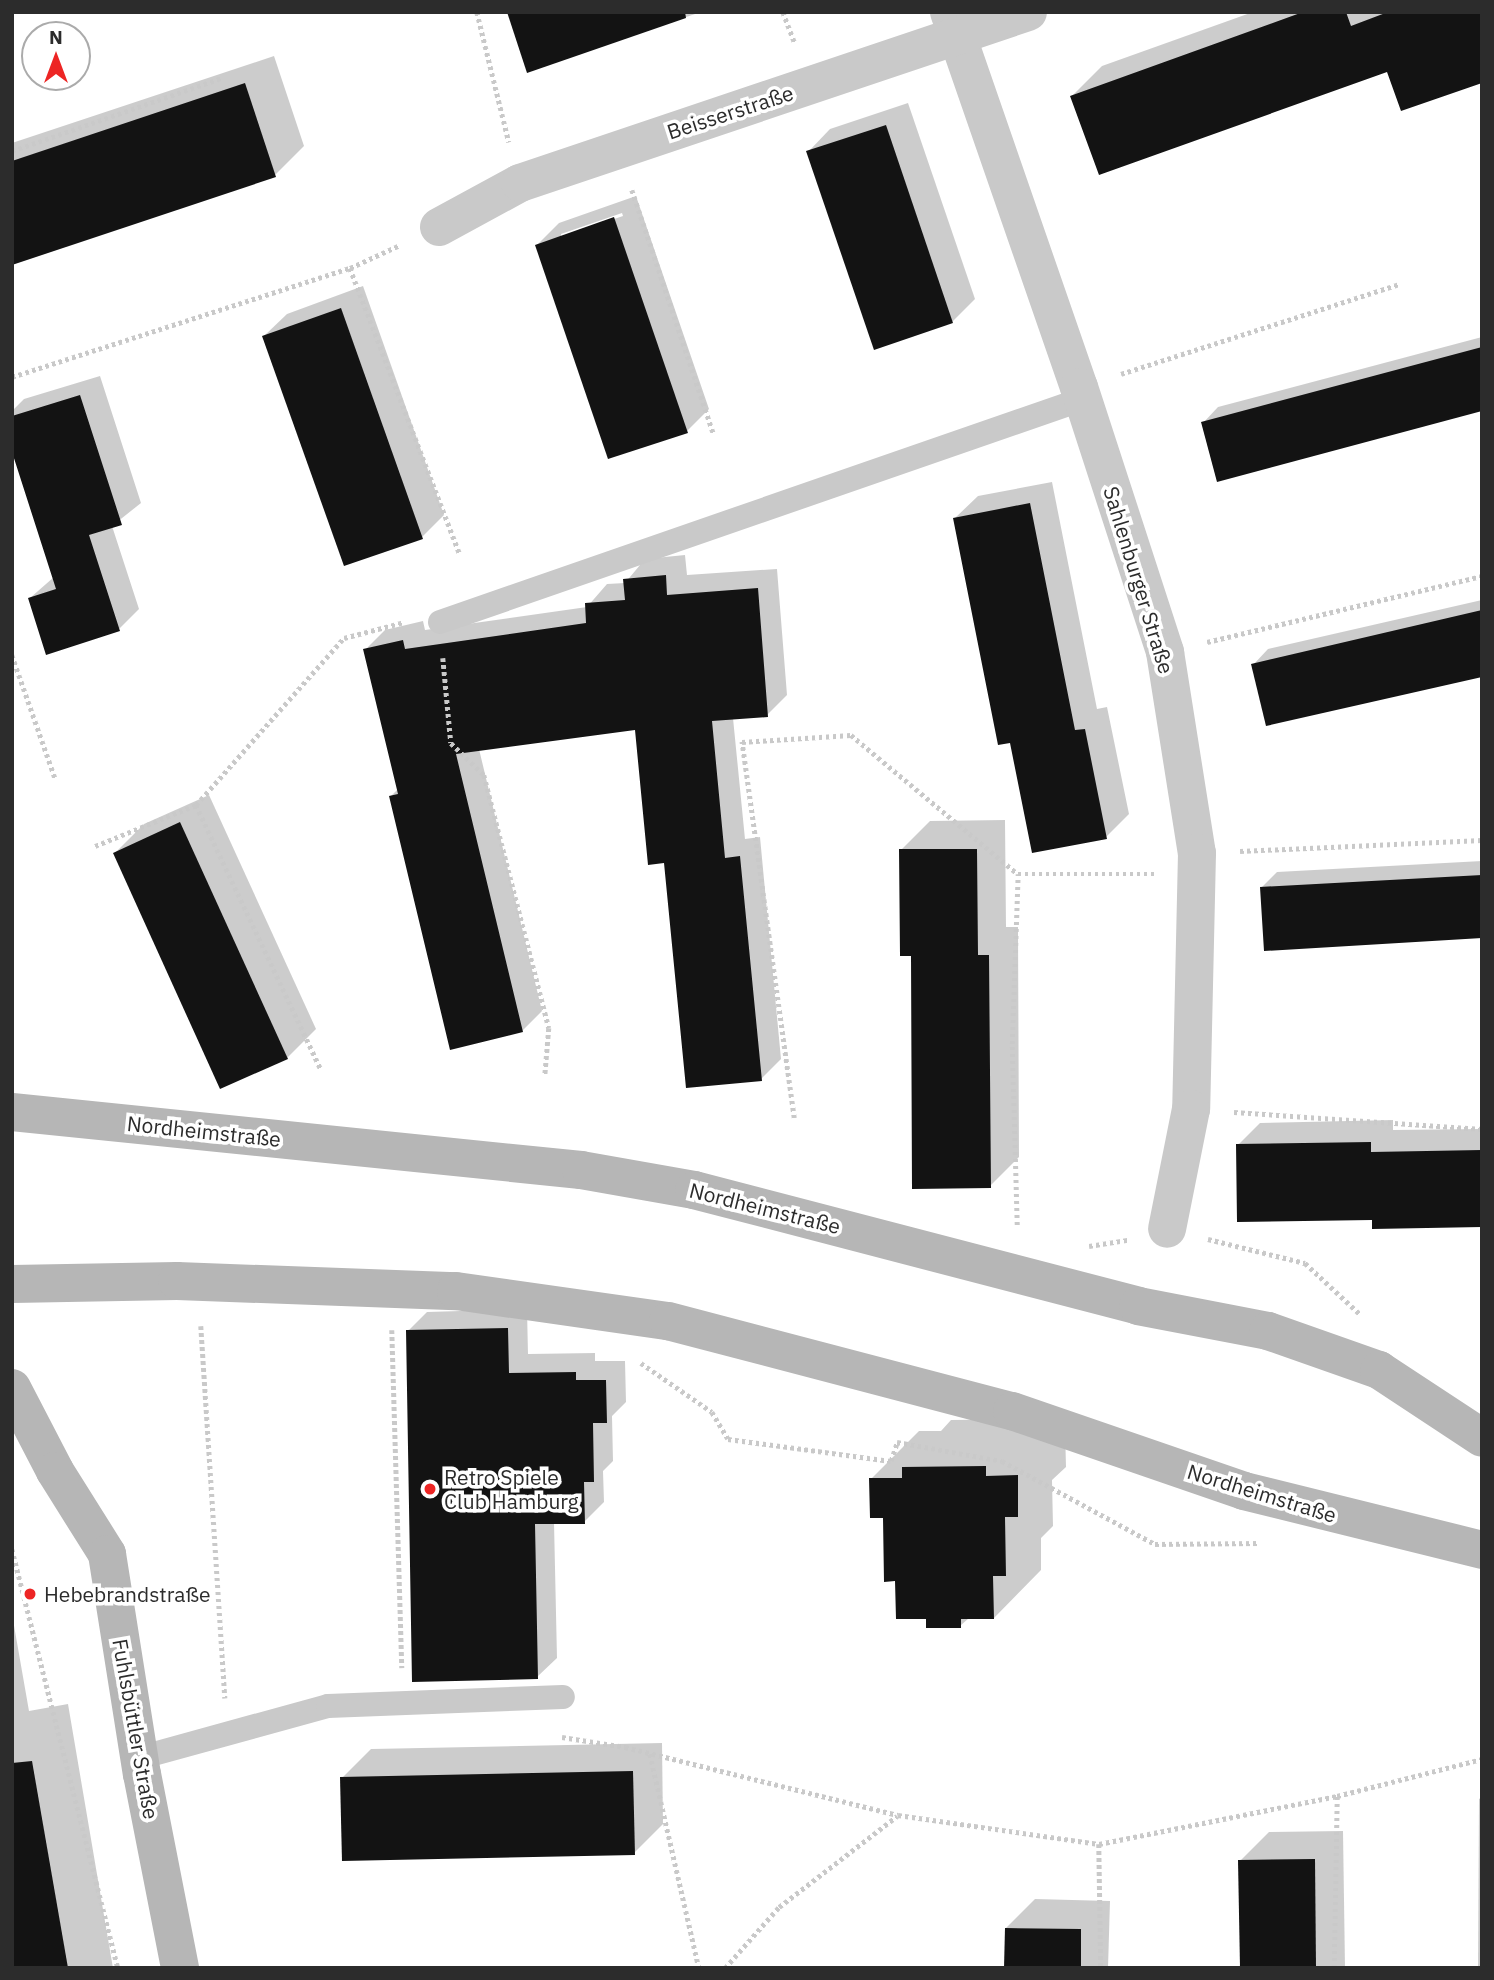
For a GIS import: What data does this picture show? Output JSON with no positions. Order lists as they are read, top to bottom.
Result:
{
  "streets": {
    "main road": ["Nordheimstraße", "Fuhlsbüttler Straße"],
    "street": ["Beisserstraße", "Sahlenburger Straße"]
  },
  "crossings": [
    ["Beisserstraße", "Sahlenburger Straße"]
  ],
  "places": ["Retro Spiele Club Hamburg", "Hebebrandstraße"],
  "north": "top"
}
